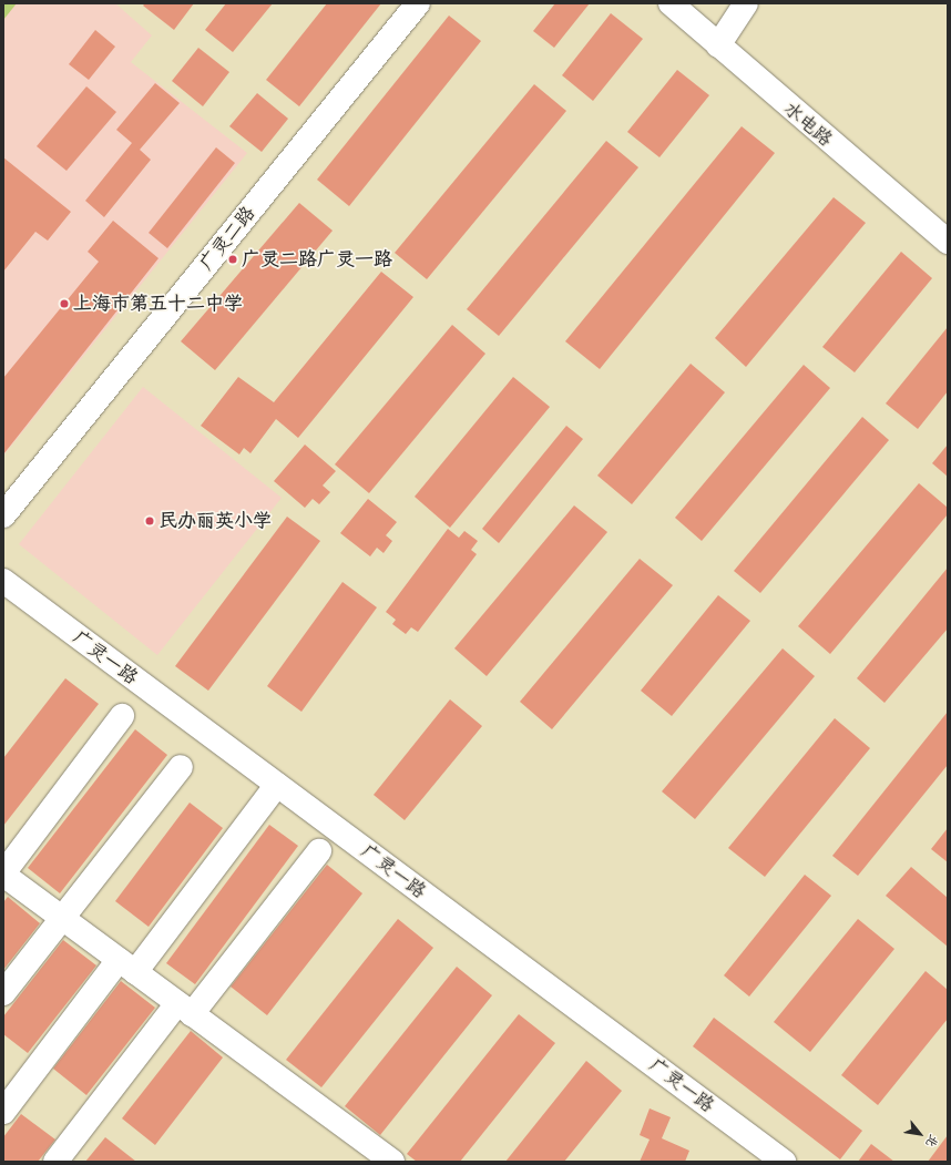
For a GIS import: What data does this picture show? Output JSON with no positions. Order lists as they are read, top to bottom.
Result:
{
  "streets": {
    "street": ["水电路", "广灵二路", "广灵一路"]
  },
  "places": ["广灵二路广灵一路", "上海市第五十二中学", "民办丽英小学"],
  "north": "bottom right"
}
